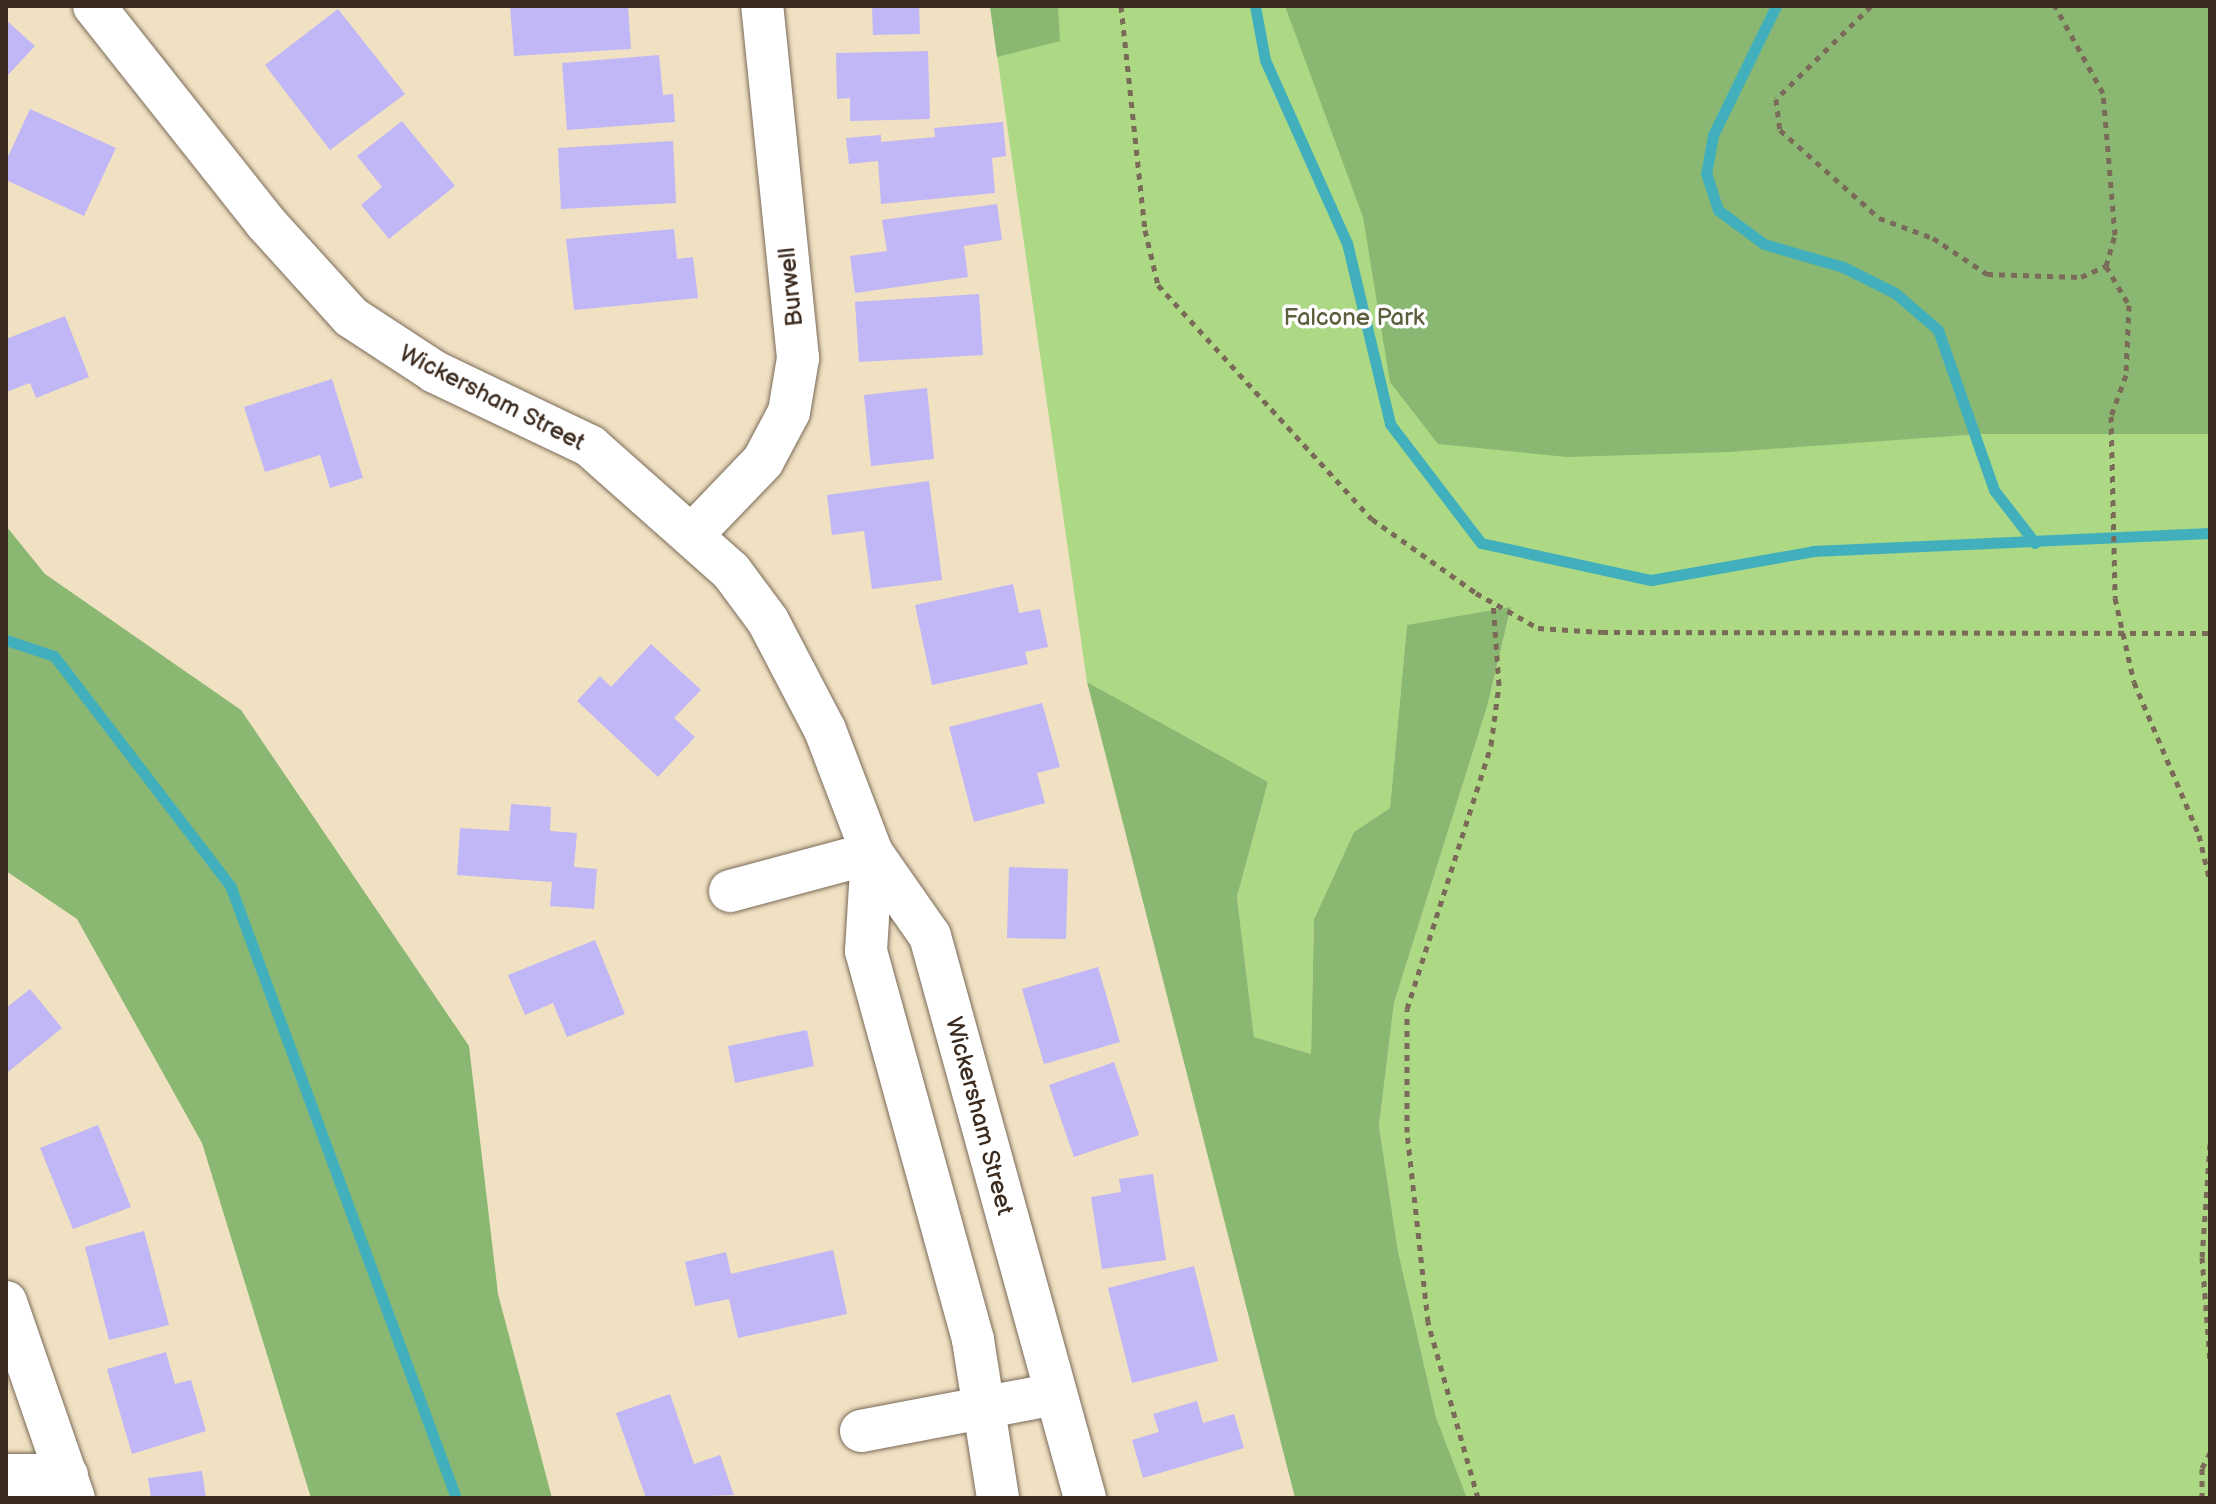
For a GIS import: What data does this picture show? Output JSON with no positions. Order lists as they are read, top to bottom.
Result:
{
  "streets": {
    "street": ["Burwell", "Wickersham Street"]
  },
  "crossings": [
    ["Burwell", "Wickersham Street"]
  ],
  "parks": ["Falcone Park"]
}
